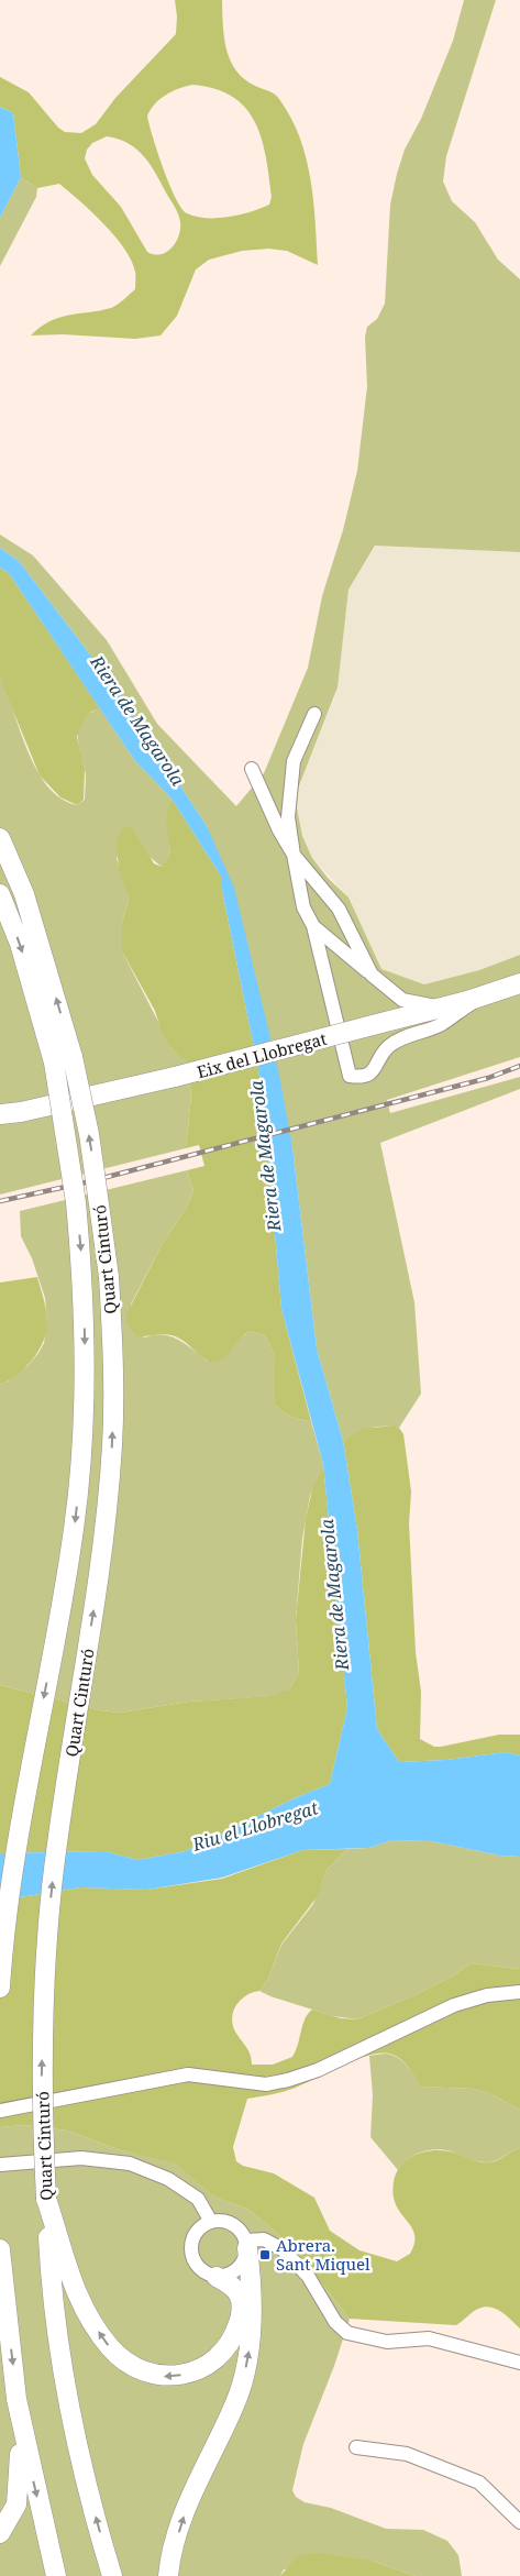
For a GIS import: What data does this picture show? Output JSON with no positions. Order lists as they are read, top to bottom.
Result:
{
  "streets": {
    "highway": ["Eix del Llobregat", "Quart Cinturó"]
  },
  "water": ["Riera de Magarola", "Riu el Llobregat"],
  "places": {
    "transit": ["Abrera. Sant Miquel"]
  }
}
